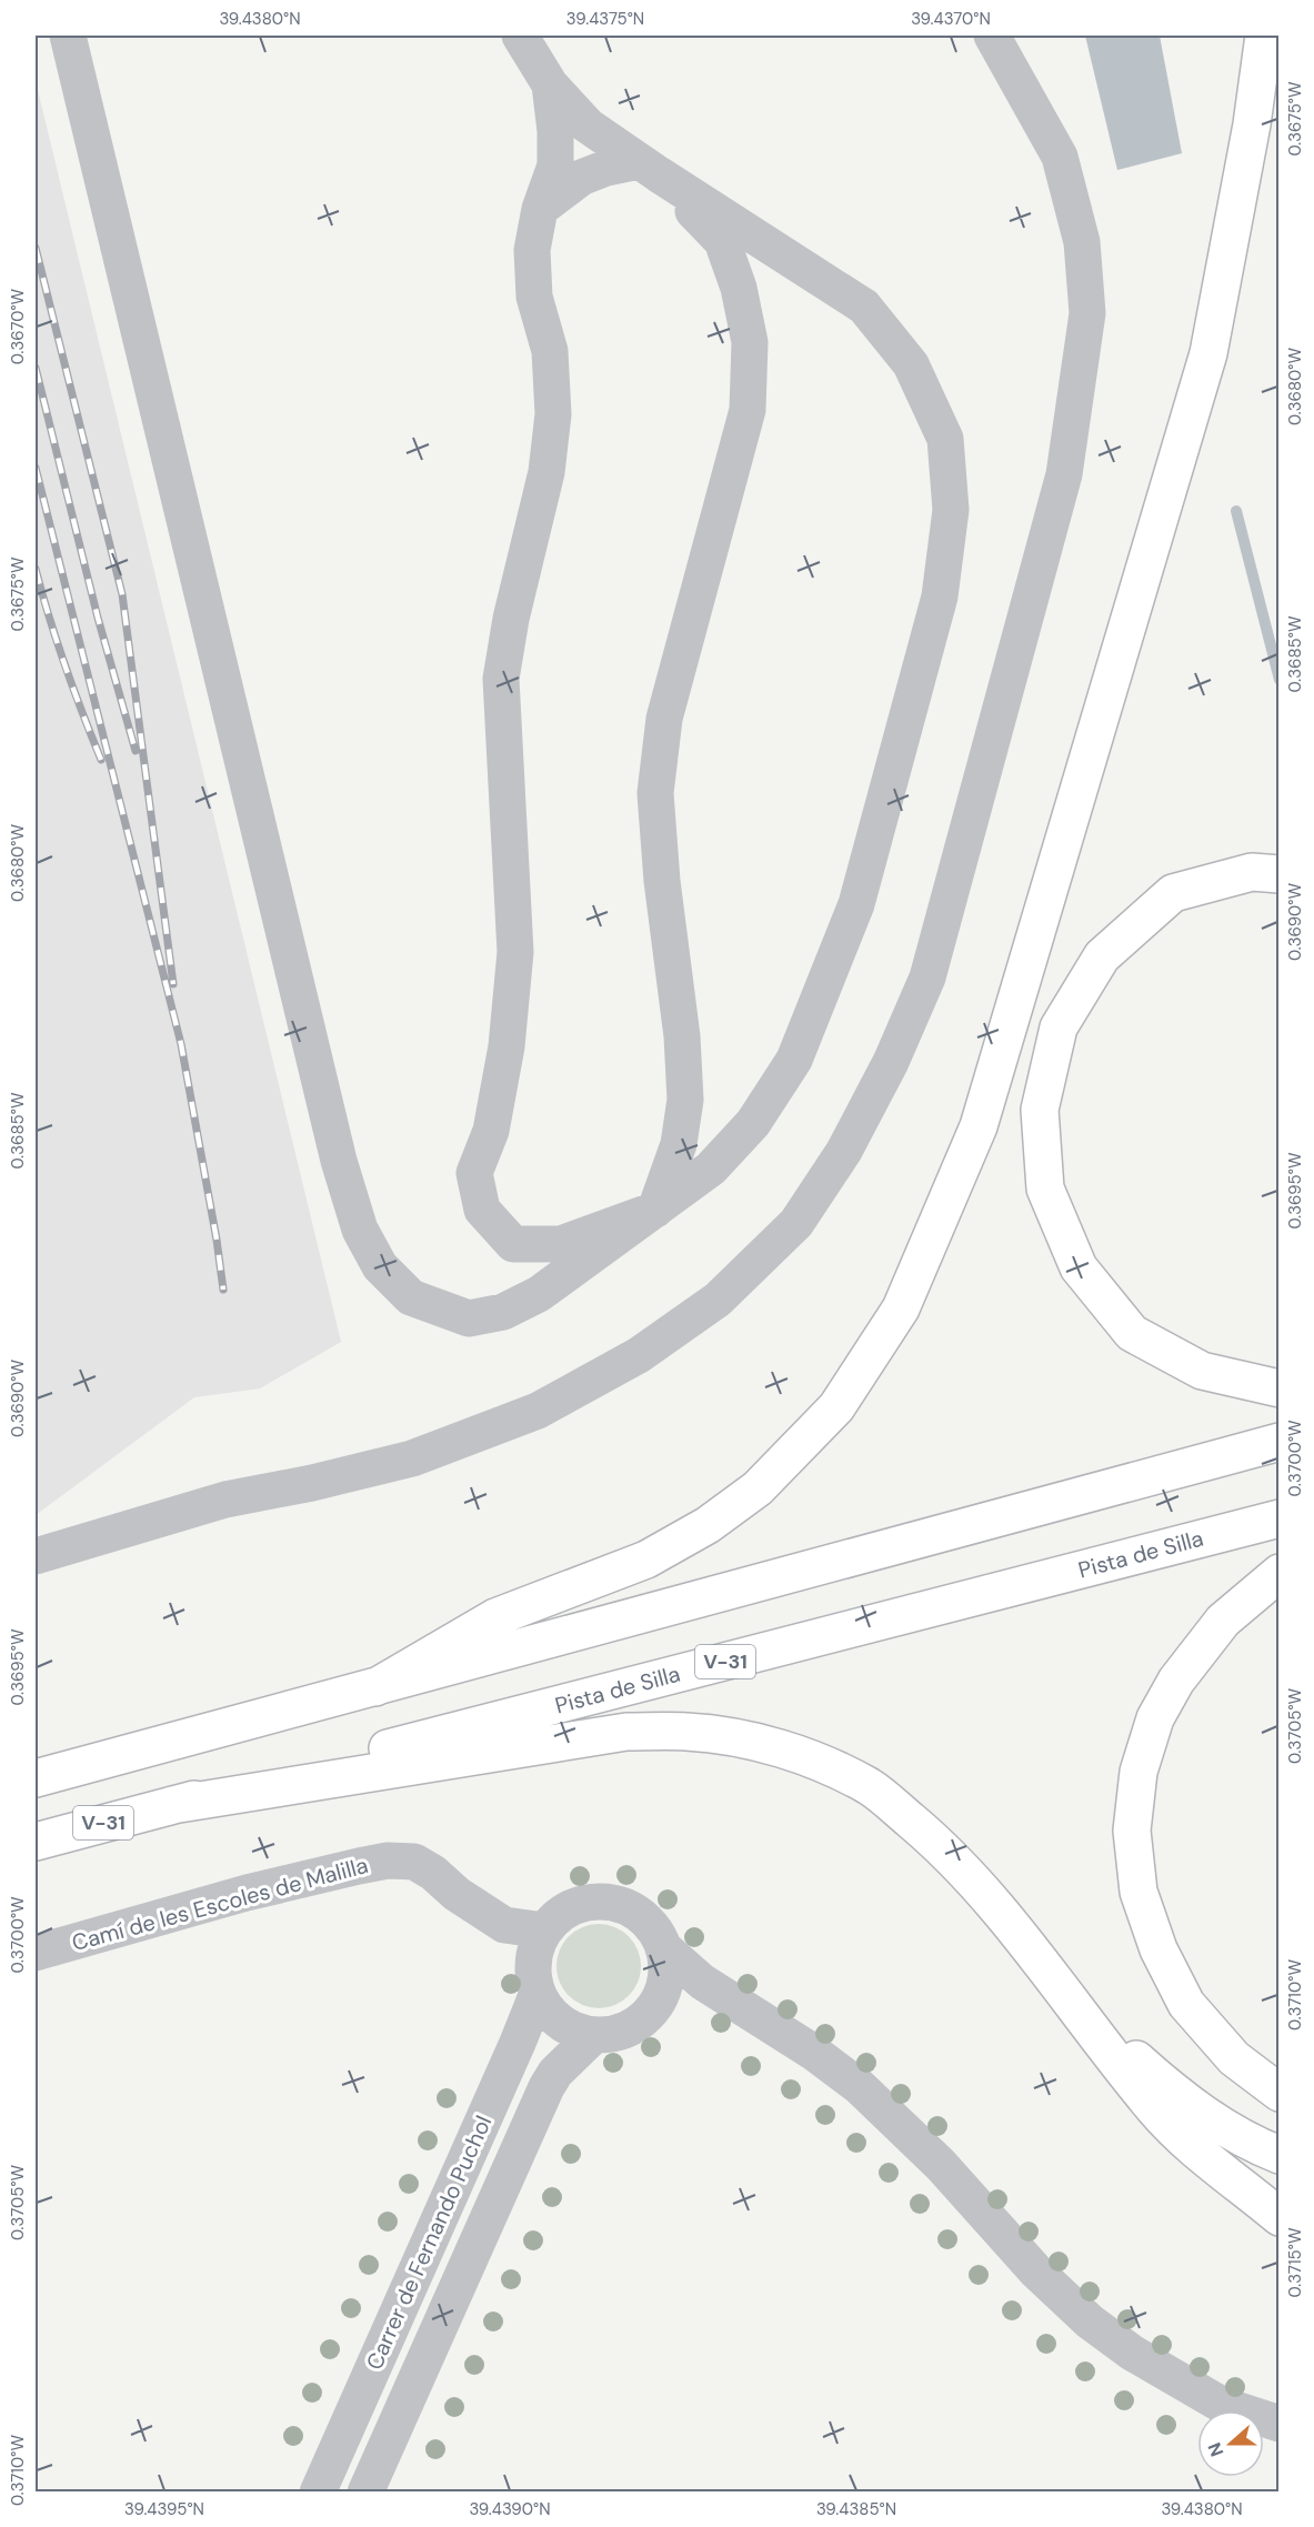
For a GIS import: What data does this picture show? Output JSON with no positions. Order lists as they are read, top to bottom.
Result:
{
  "streets": {
    "highway": ["Pista de Silla", "V-31"],
    "street": ["Camí de les Escoles de Malilla", "Carrer de Fernando Puchol"]
  },
  "crossings": [
    ["Camí de les Escoles de Malilla", "Carrer de Fernando Puchol"]
  ],
  "north": "left",
  "coordinates": [
    "39.4380°N",
    "39.4375°N",
    "39.4370°N",
    "0.3675°W",
    "0.3670°W",
    "0.3680°W",
    "0.3685°W",
    "0.3690°W",
    "0.3695°W",
    "0.3700°W",
    "0.3705°W",
    "0.3710°W",
    "0.3715°W",
    "39.4395°N",
    "39.4390°N",
    "39.4385°N"
  ]
}
